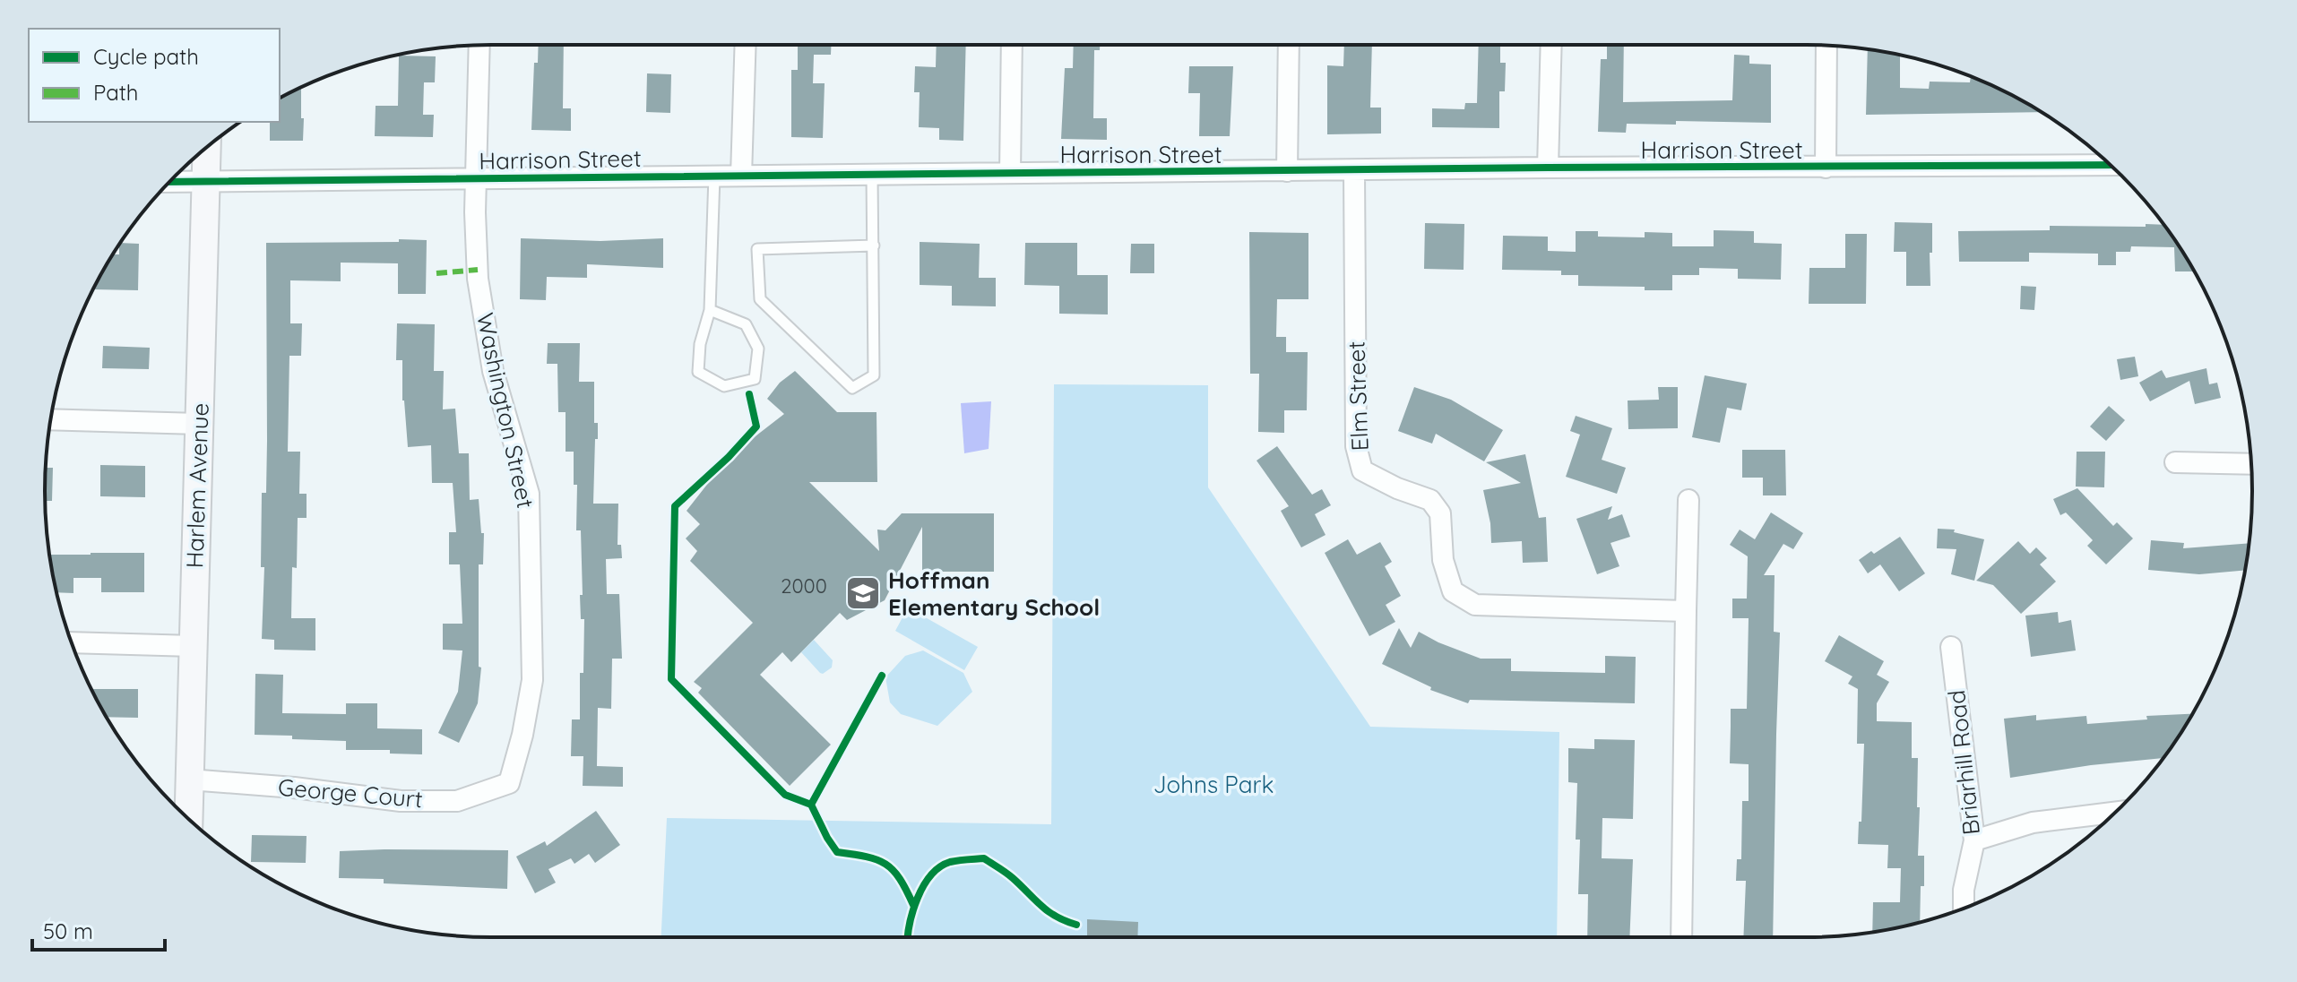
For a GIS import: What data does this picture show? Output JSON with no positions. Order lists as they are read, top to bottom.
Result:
{
  "streets": {
    "main road": ["Harlem Avenue"],
    "street": [
      "Harrison Street",
      "Elm Street",
      "Washington Street",
      "Briarhill Road",
      "George Court"
    ]
  },
  "crossings": [
    ["Harrison Street", "Elm Street"],
    ["Harrison Street", "Washington Street"],
    ["Harrison Street", "Harlem Avenue"],
    ["Washington Street", "George Court"],
    ["Harlem Avenue", "George Court"]
  ],
  "parks": ["Johns Park"],
  "places": {
    "school or university": ["Hoffman Elementary School"]
  },
  "house_numbers": ["2000"],
  "legend": ["Cycle path", "Path"],
  "scale_bar": "50 m"
}
